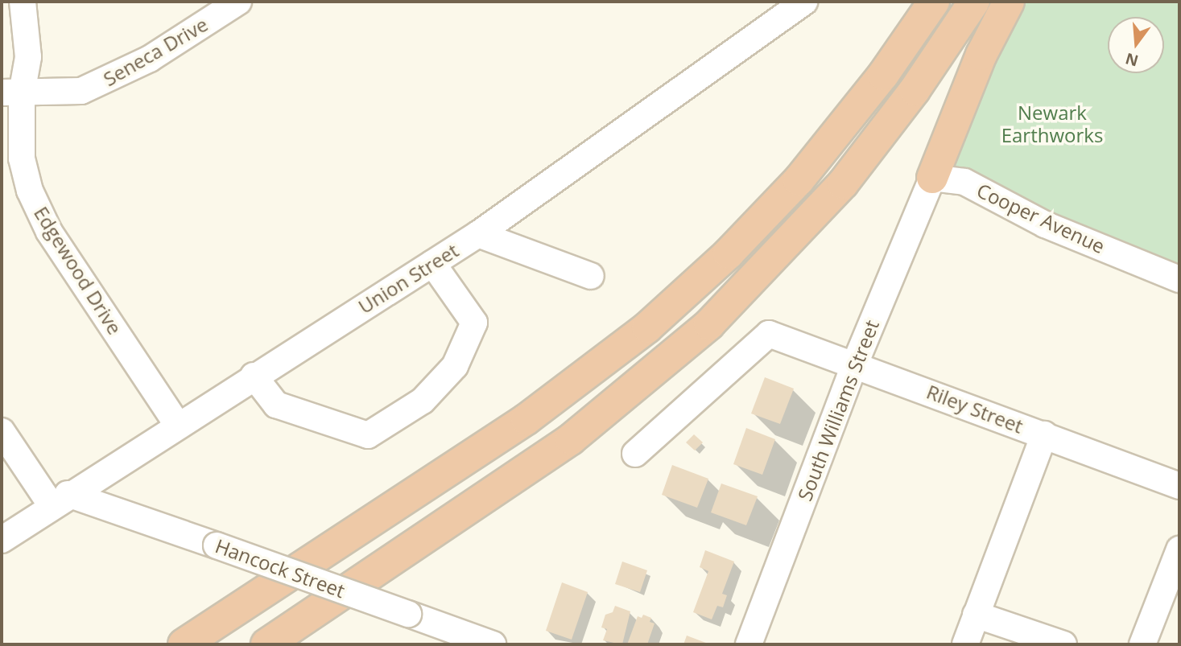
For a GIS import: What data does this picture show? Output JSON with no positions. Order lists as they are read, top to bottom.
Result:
{
  "streets": {
    "street": [
      "Seneca Drive",
      "Cooper Avenue",
      "Edgewood Drive",
      "Union Street",
      "Riley Street",
      "South Williams Street",
      "Hancock Street"
    ]
  },
  "crossings": [
    ["Seneca Drive", "Edgewood Drive"],
    ["Cooper Avenue", "South Williams Street"],
    ["Edgewood Drive", "Union Street"],
    ["Union Street", "Hancock Street"],
    ["Riley Street", "South Williams Street"]
  ],
  "parks": ["Newark Earthworks"],
  "north": "bottom"
}
